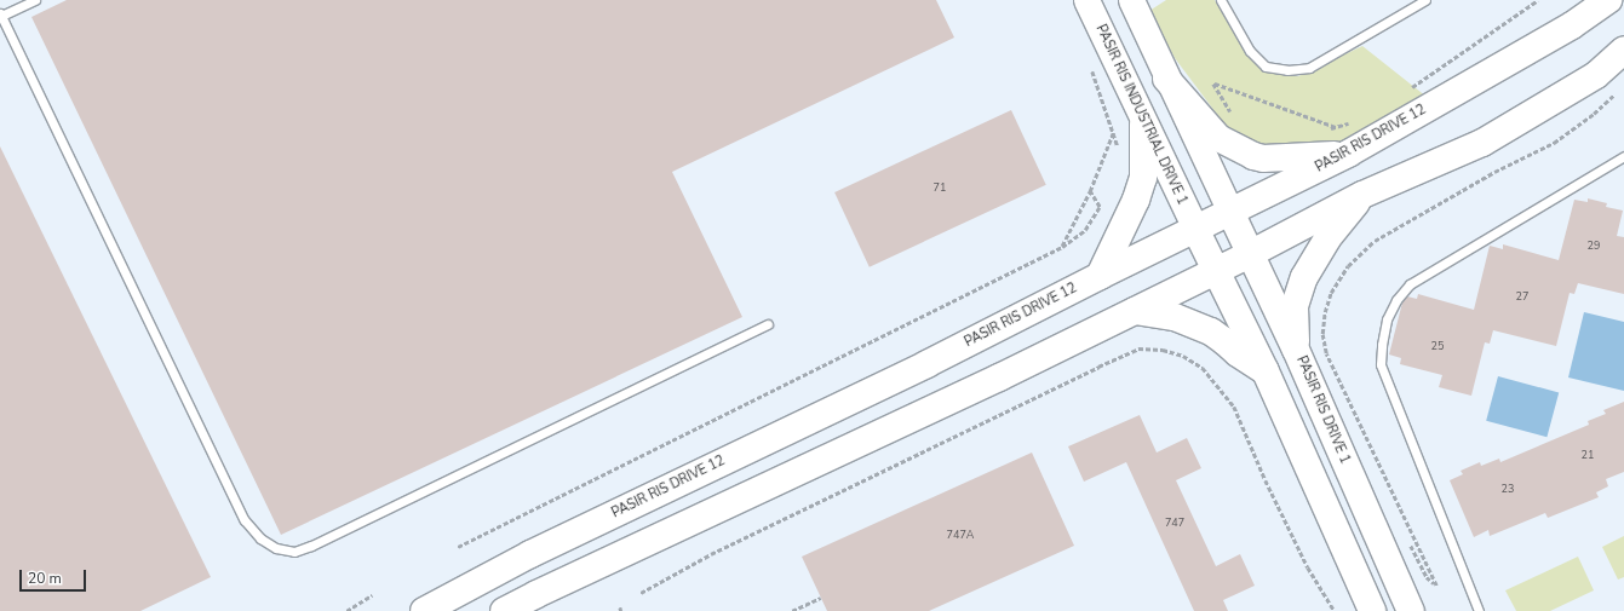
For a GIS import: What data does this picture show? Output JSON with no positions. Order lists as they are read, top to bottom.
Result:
{
  "streets": {
    "main road": ["PASIR RIS INDUSTRIAL DRIVE 1", "PASIR RIS DRIVE 12", "PASIR RIS DRIVE 1"]
  },
  "crossings": [
    ["PASIR RIS INDUSTRIAL DRIVE 1", "PASIR RIS DRIVE 12"],
    ["PASIR RIS DRIVE 12", "PASIR RIS DRIVE 1"]
  ],
  "house_numbers": [
    "71",
    "29",
    "27",
    "25",
    "21",
    "23",
    "747",
    "747A"
  ],
  "scale_bar": "20 m"
}
